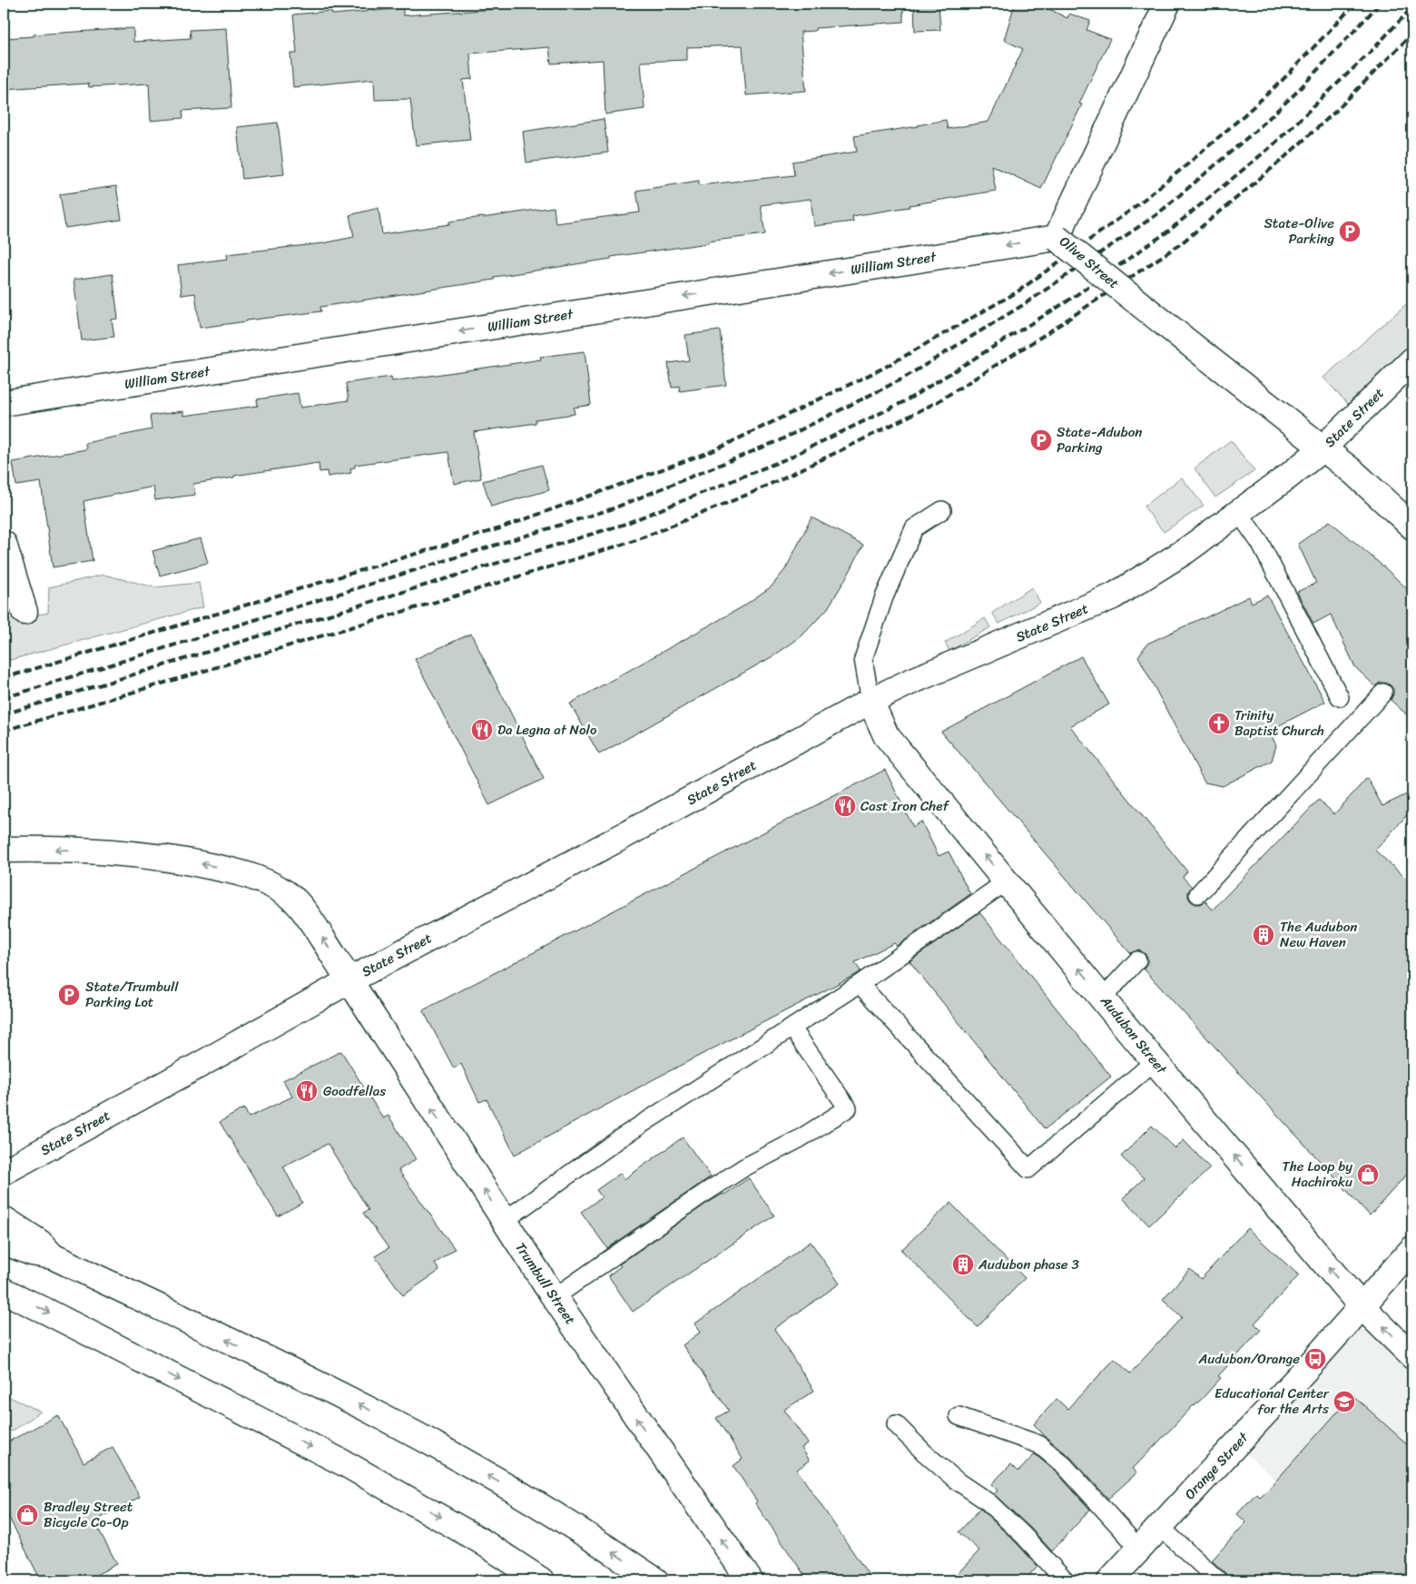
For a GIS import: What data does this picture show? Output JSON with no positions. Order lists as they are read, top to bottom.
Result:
{
  "streets": {
    "main road": [
      "Olive Street",
      "William Street",
      "State Street",
      "Audubon Street",
      "Trumbull Street",
      "Orange Street"
    ]
  },
  "crossings": [
    ["Olive Street", "William Street"],
    ["Olive Street", "State Street"],
    ["State Street", "Audubon Street"],
    ["State Street", "Trumbull Street"],
    ["Audubon Street", "Orange Street"]
  ],
  "one_way": ["William Street", "Audubon Street"],
  "places": {
    "parking": ["State-Olive Parking", "State-Adubon Parking", "State/Trumbull Parking Lot"],
    "church": ["Trinity Baptist Church"],
    "restaurant": ["Da Legna at Nolo", "Cast Iron Chef", "Goodfellas"],
    "building": ["The Audubon New Haven", "Audubon phase 3"],
    "shop": ["The Loop by Hachiroku", "Bradley Street Bicycle Co-Op"],
    "bus stop": ["Audubon/Orange"],
    "school or university": ["Educational Center for the Arts"]
  }
}
